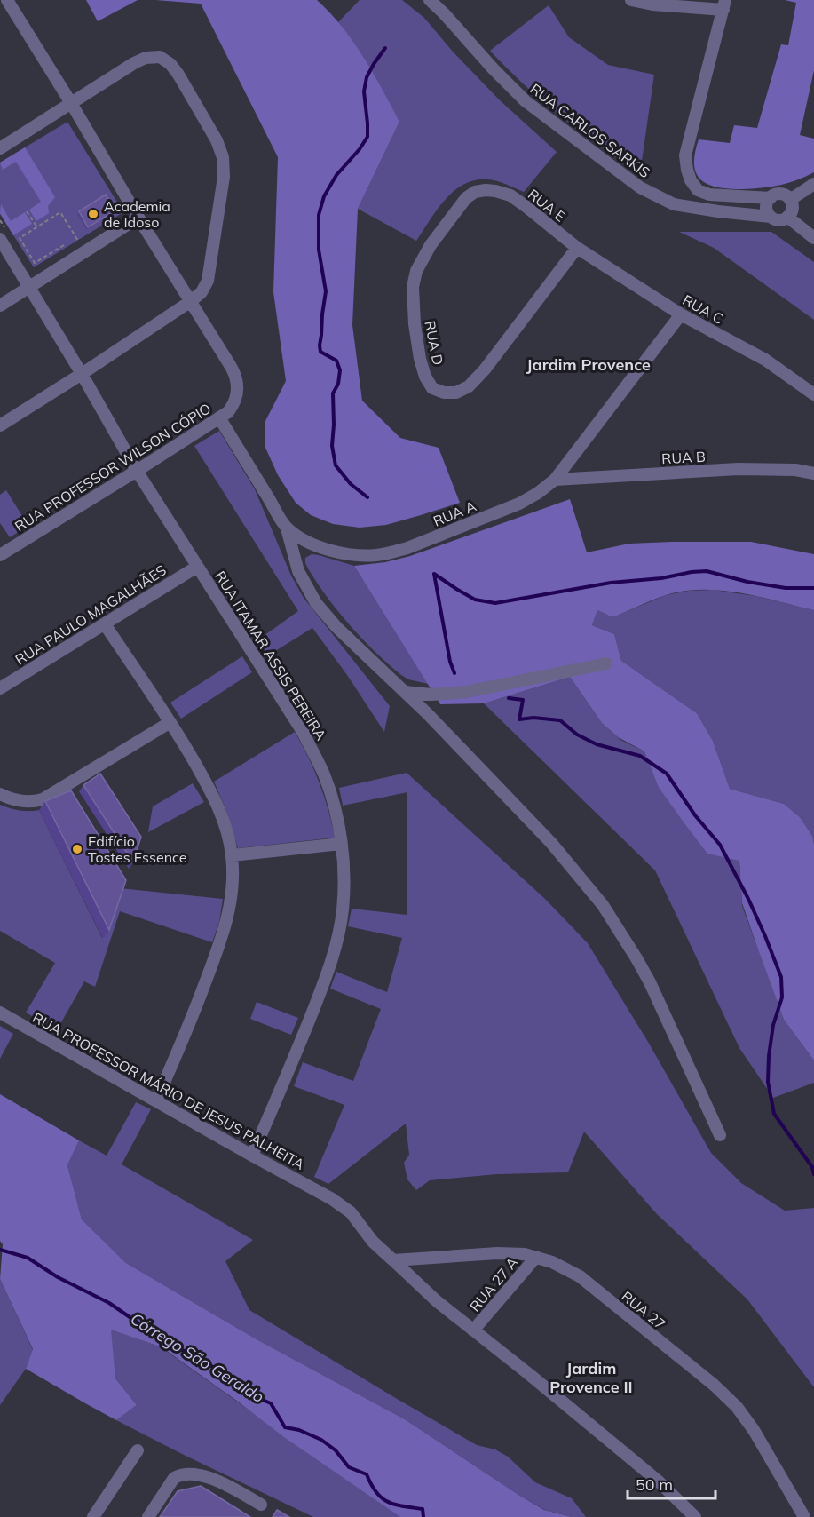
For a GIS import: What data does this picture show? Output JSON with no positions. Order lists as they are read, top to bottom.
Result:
{
  "streets": {
    "street": [
      "RUA CARLOS SARKIS",
      "RUA E",
      "RUA C",
      "RUA D",
      "RUA B",
      "RUA PROFESSOR WILSON CÓPIO",
      "RUA A",
      "RUA PAULO MAGALHÃES",
      "RUA ITAMAR ASSIS PEREIRA",
      "RUA PROFESSOR MÁRIO DE JESUS PALHEITA",
      "RUA 27 A",
      "RUA 27"
    ]
  },
  "crossings": [
    ["RUA E", "RUA C"],
    ["RUA E", "RUA D"],
    ["RUA C", "RUA D"],
    ["RUA C", "RUA A"],
    ["RUA B", "RUA A"],
    ["RUA PROFESSOR WILSON CÓPIO", "RUA A"],
    ["RUA PROFESSOR WILSON CÓPIO", "RUA ITAMAR ASSIS PEREIRA"],
    ["RUA PAULO MAGALHÃES", "RUA ITAMAR ASSIS PEREIRA"],
    ["RUA ITAMAR ASSIS PEREIRA", "RUA PROFESSOR MÁRIO DE JESUS PALHEITA"],
    ["RUA PROFESSOR MÁRIO DE JESUS PALHEITA", "RUA 27"],
    ["RUA 27 A", "RUA 27"]
  ],
  "districts": ["Jardim Provence", "Jardim Provence II"],
  "water": ["Córrego São Geraldo"],
  "places": ["Academia de Idoso", "Edifício Tostes Essence"],
  "scale_bar": "50 m"
}
